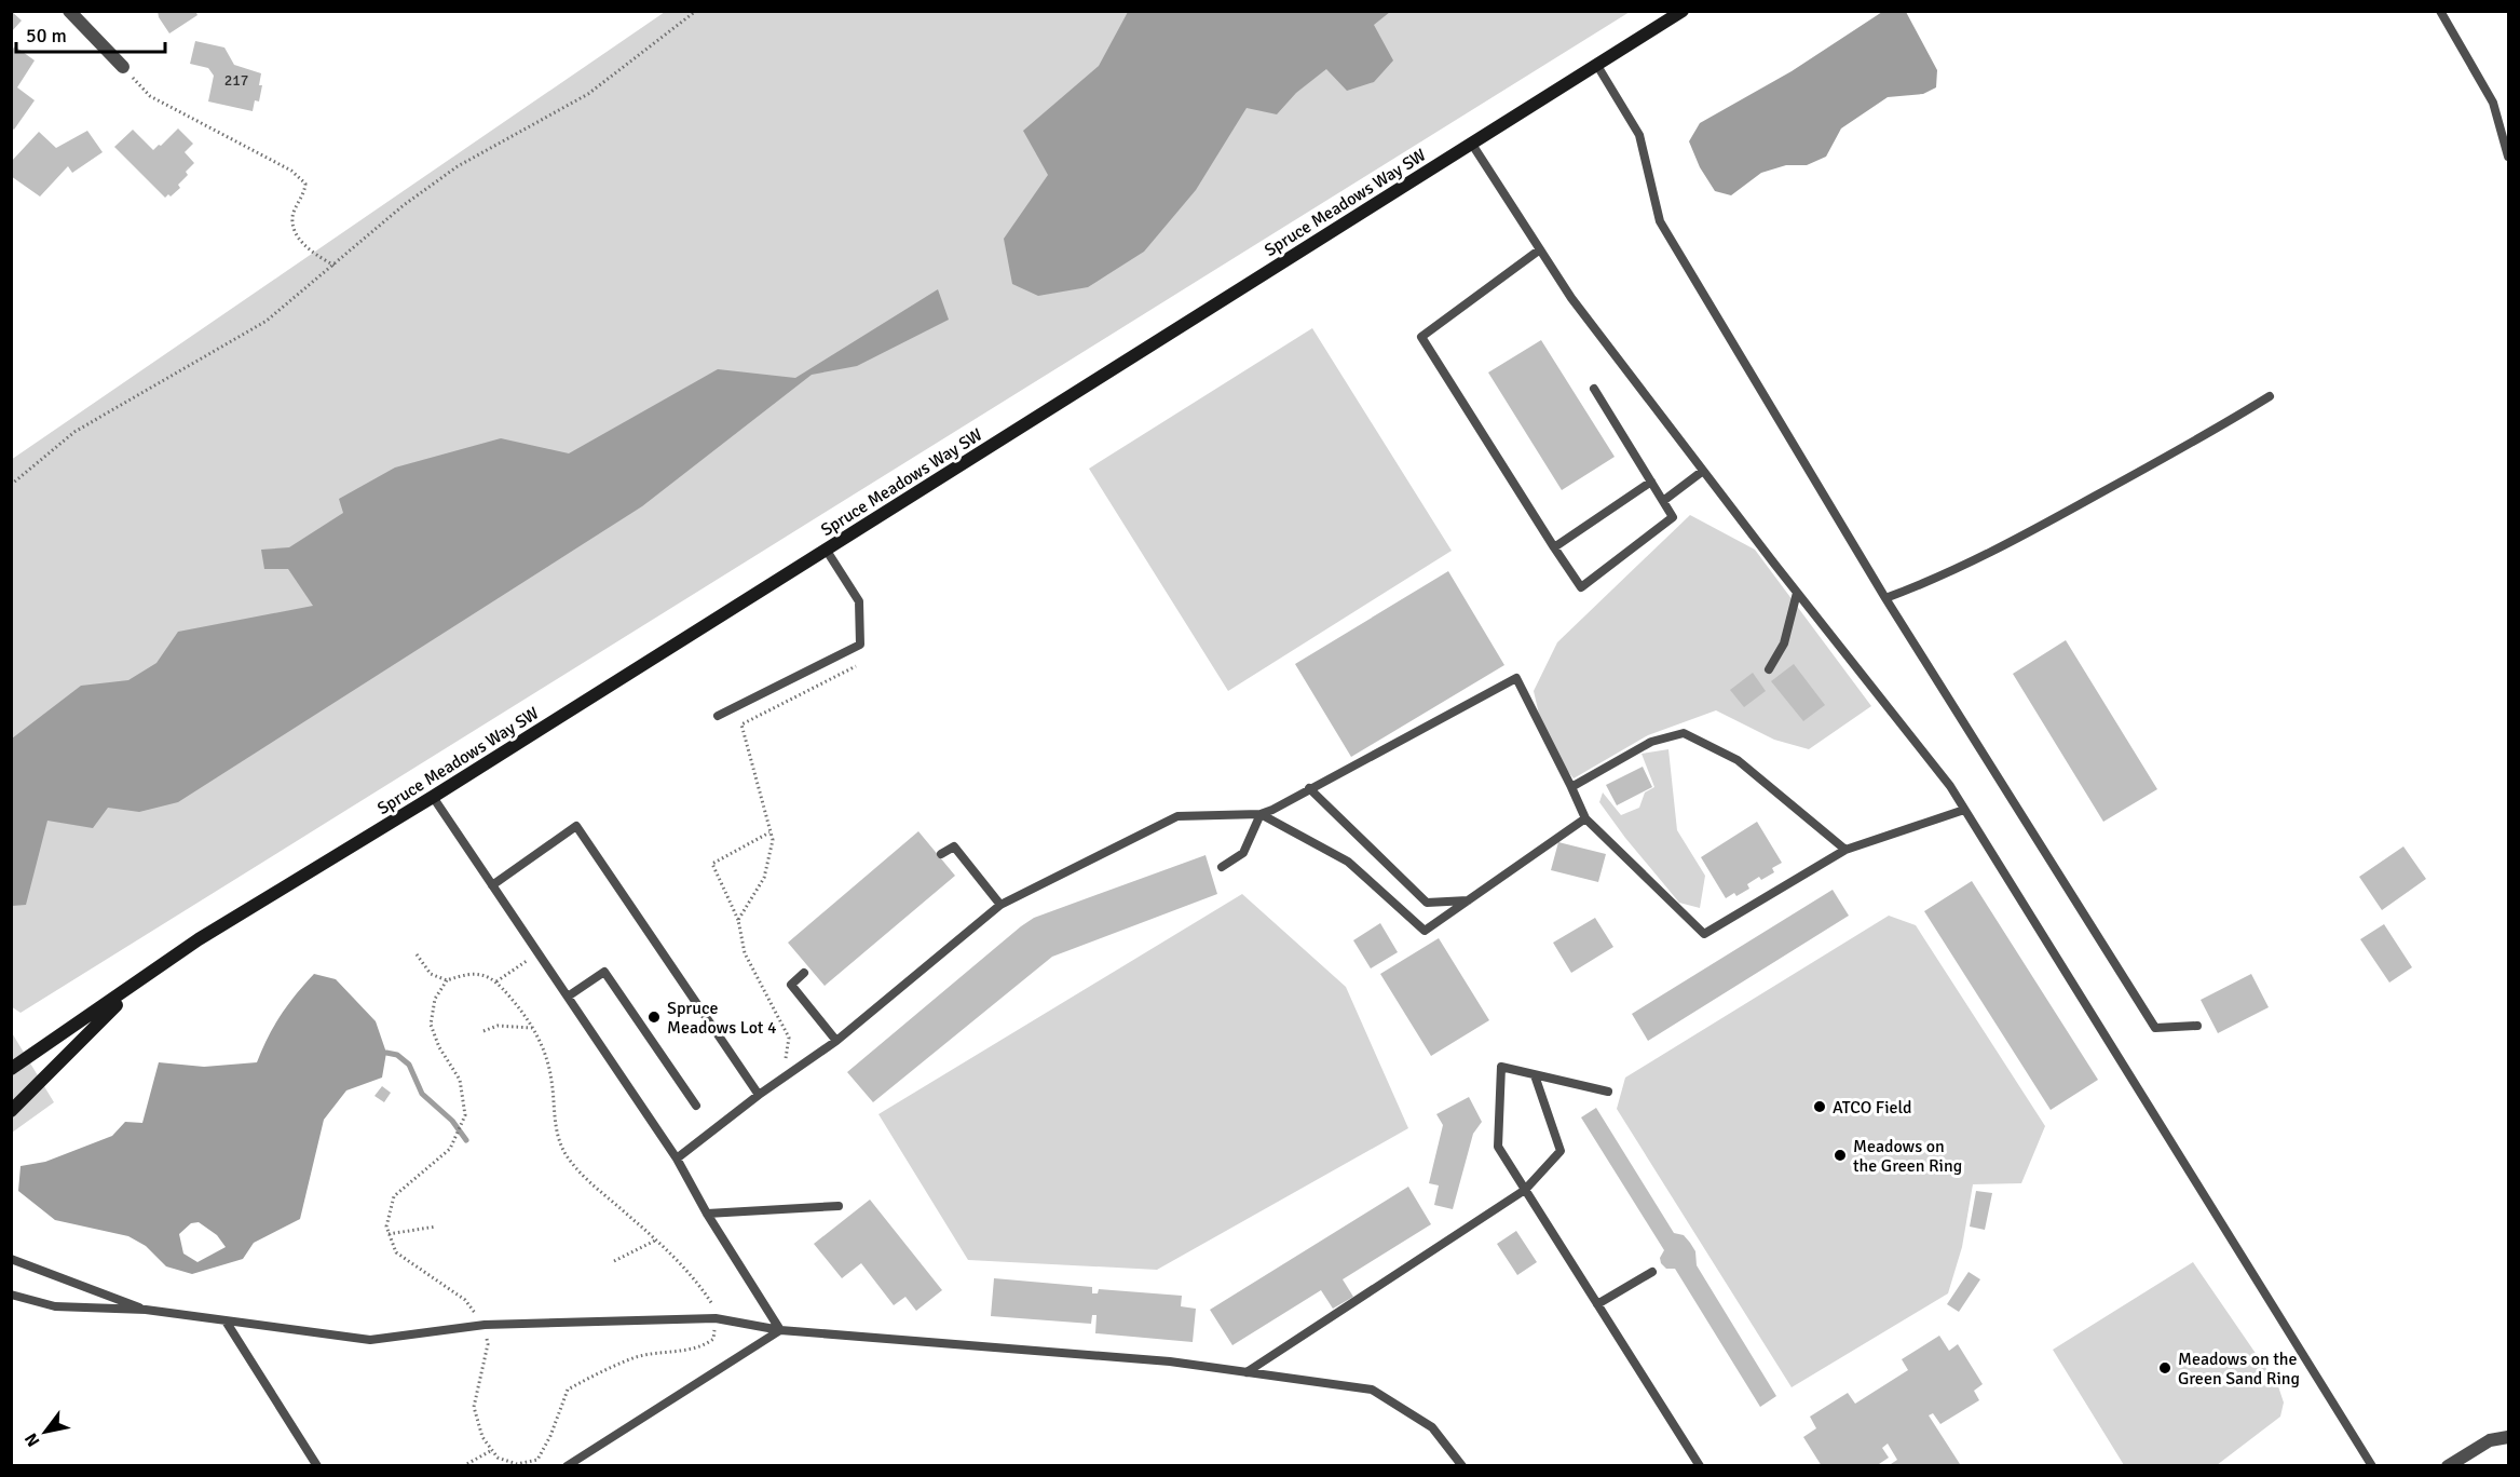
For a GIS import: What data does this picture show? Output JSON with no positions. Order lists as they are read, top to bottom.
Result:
{
  "streets": {
    "main road": ["Spruce Meadows Way SW"]
  },
  "places": [
    "Spruce Meadows Lot 4",
    "ATCO Field",
    "Meadows on the Green Ring",
    "Meadows on the Green Sand Ring"
  ],
  "house_numbers": ["217"],
  "scale_bar": "50 m",
  "north": "bottom left"
}
